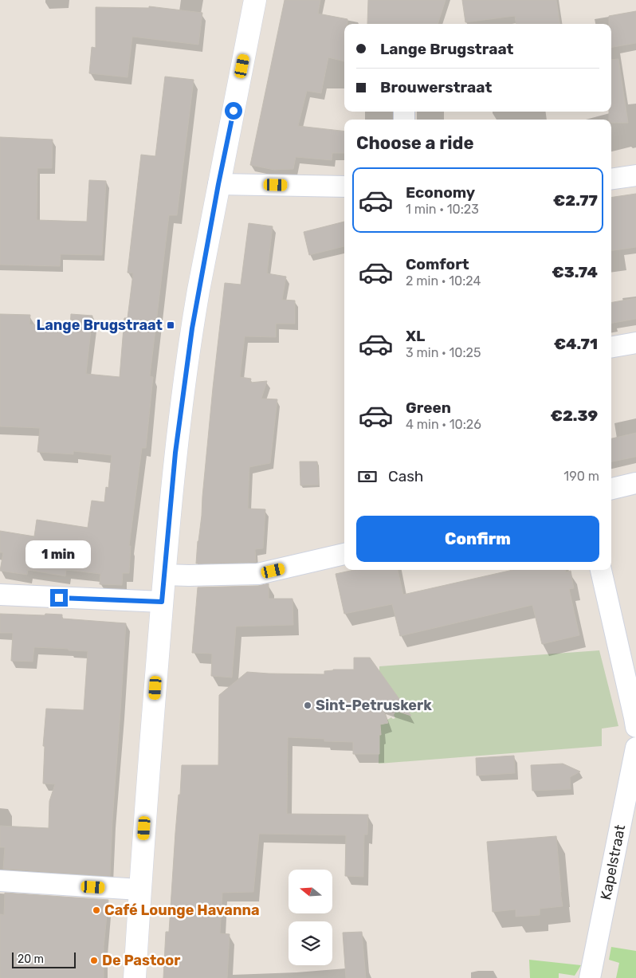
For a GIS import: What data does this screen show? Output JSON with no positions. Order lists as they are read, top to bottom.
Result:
{
  "streets": {
    "street": ["Kapelstraat"]
  },
  "places": {
    "transit": ["Lange Brugstraat"],
    "other": ["Sint-Petruskerk", "Café Lounge Havanna", "De Pastoor"]
  },
  "scale_bar": "20 m",
  "north": "left",
  "page": {
    "banner": ["Lange Brugstraat", "Brouwerstraat"],
    "heading": "Choose a ride",
    "list": [
      {
        "name": "Economy",
        "note": "1 min · 10:23",
        "value": "€2.77"
      },
      {
        "name": "Comfort",
        "note": "2 min · 10:24",
        "value": "€3.74"
      },
      {
        "name": "XL",
        "note": "3 min · 10:25",
        "value": "€4.71"
      },
      {
        "name": "Green",
        "note": "4 min · 10:26",
        "value": "€2.39"
      }
    ],
    "pay": ["Cash", "190 m"],
    "buttons": "Confirm",
    "bubble": "1 min",
    "scale": "20 m"
  }
}
